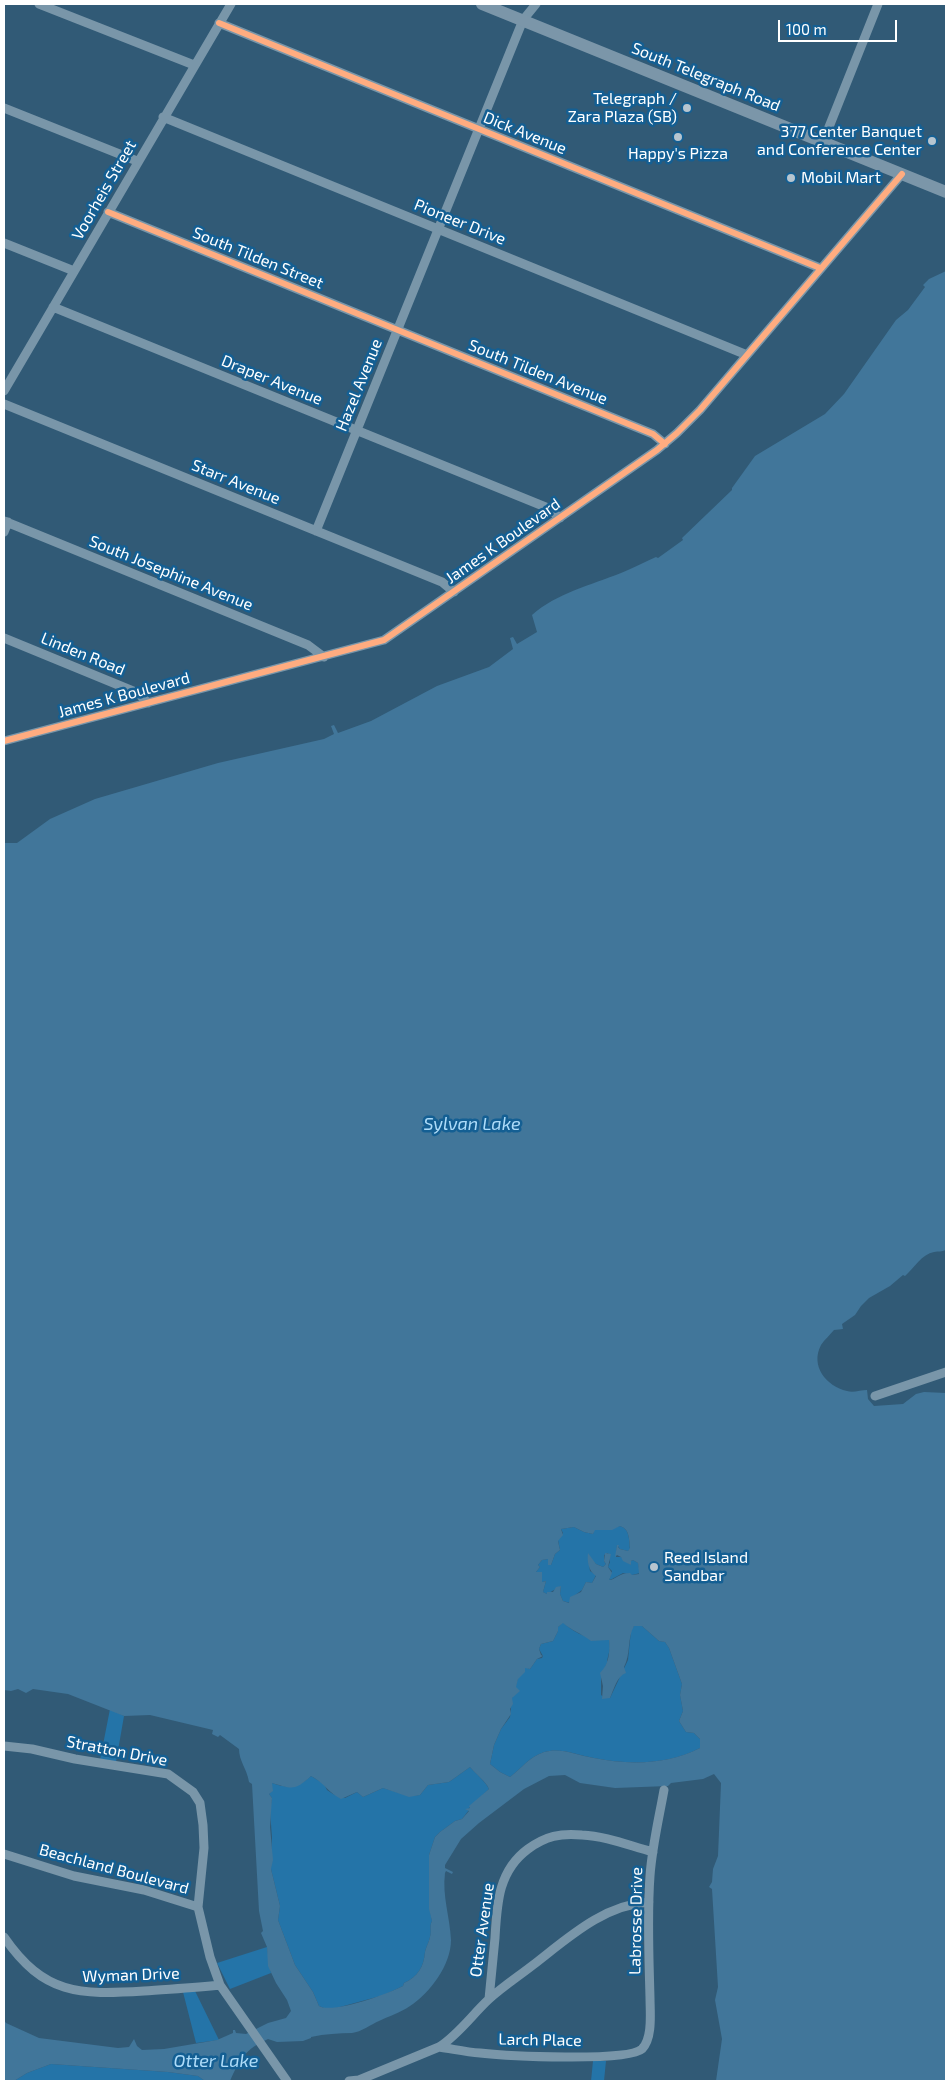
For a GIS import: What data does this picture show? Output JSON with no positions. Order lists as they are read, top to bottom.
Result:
{
  "streets": {
    "highway": ["South Telegraph Road"],
    "street": [
      "Dick Avenue",
      "Voorheis Street",
      "Pioneer Drive",
      "South Tilden Street",
      "South Tilden Avenue",
      "Draper Avenue",
      "Hazel Avenue",
      "Starr Avenue",
      "James K Boulevard",
      "South Josephine Avenue",
      "Linden Road",
      "Stratton Drive",
      "Beachland Boulevard",
      "Labrosse Drive",
      "Otter Avenue",
      "Wyman Drive",
      "Larch Place"
    ]
  },
  "crossings": [
    ["South Telegraph Road", "Hazel Avenue"],
    ["South Telegraph Road", "James K Boulevard"],
    ["Dick Avenue", "Voorheis Street"],
    ["Dick Avenue", "Hazel Avenue"],
    ["Dick Avenue", "James K Boulevard"],
    ["Voorheis Street", "Pioneer Drive"],
    ["Voorheis Street", "South Tilden Street"],
    ["Voorheis Street", "Draper Avenue"],
    ["Pioneer Drive", "Hazel Avenue"],
    ["Pioneer Drive", "James K Boulevard"],
    ["South Tilden Street", "South Tilden Avenue"],
    ["South Tilden Street", "Hazel Avenue"],
    ["South Tilden Avenue", "Hazel Avenue"],
    ["South Tilden Avenue", "James K Boulevard"],
    ["Draper Avenue", "Hazel Avenue"],
    ["Draper Avenue", "James K Boulevard"],
    ["Hazel Avenue", "Starr Avenue"],
    ["Starr Avenue", "James K Boulevard"],
    ["James K Boulevard", "South Josephine Avenue"],
    ["James K Boulevard", "Linden Road"],
    ["Stratton Drive", "Beachland Boulevard"],
    ["Beachland Boulevard", "Wyman Drive"],
    ["Labrosse Drive", "Otter Avenue"],
    ["Labrosse Drive", "Larch Place"],
    ["Otter Avenue", "Larch Place"]
  ],
  "water": ["Sylvan Lake", "Otter Lake"],
  "places": [
    "Telegraph / Zara Plaza (SB)",
    "Happy's Pizza",
    "377 Center Banquet and Conference Center",
    "Mobil Mart",
    "Reed Island Sandbar"
  ],
  "scale_bar": "100 m"
}
